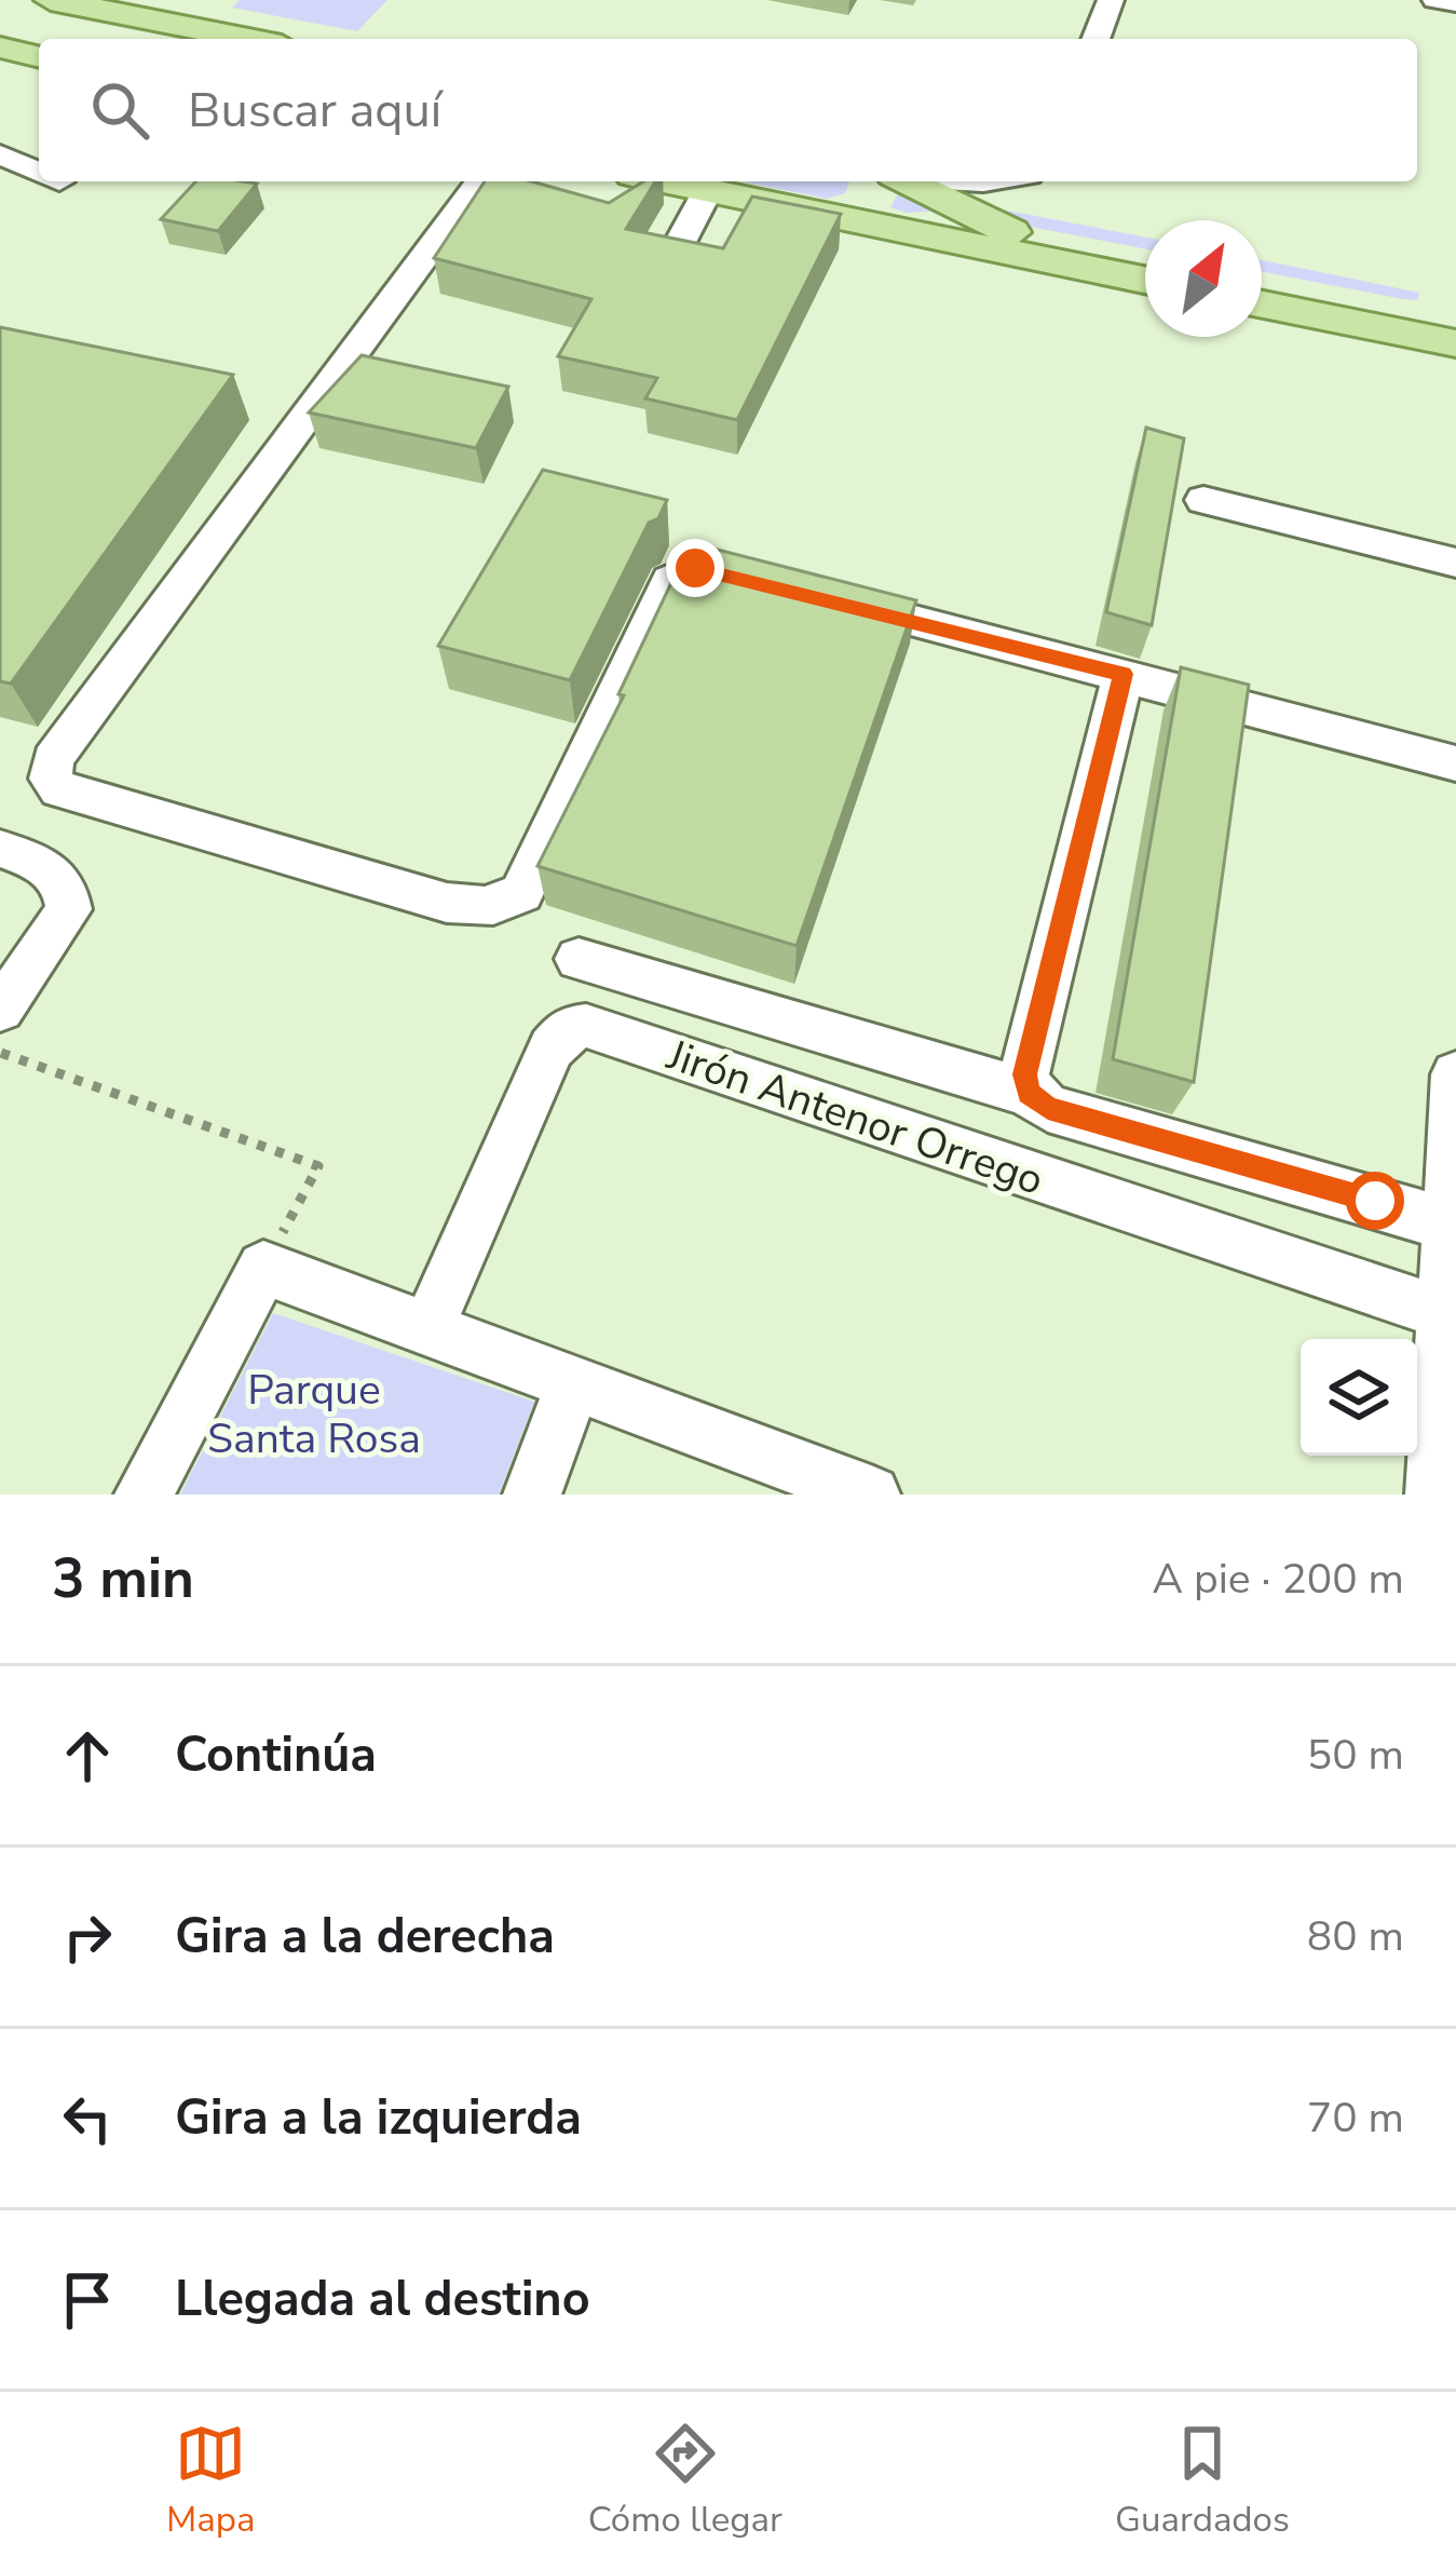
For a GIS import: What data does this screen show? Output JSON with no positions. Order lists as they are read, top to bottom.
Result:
{
  "streets": {
    "street": ["Jirón Antenor Orrego"]
  },
  "parks": ["Parque Santa Rosa"],
  "north": "top right",
  "page": {
    "search": "Buscar aquí",
    "heading": ["3 min", "A pie · 200 m"],
    "list": [
      ["Continúa", "50 m"],
      ["Gira a la derecha", "80 m"],
      ["Gira a la izquierda", "70 m"],
      "Llegada al destino"
    ],
    "nav": ["Mapa", "Cómo llegar", "Guardados"]
  }
}
